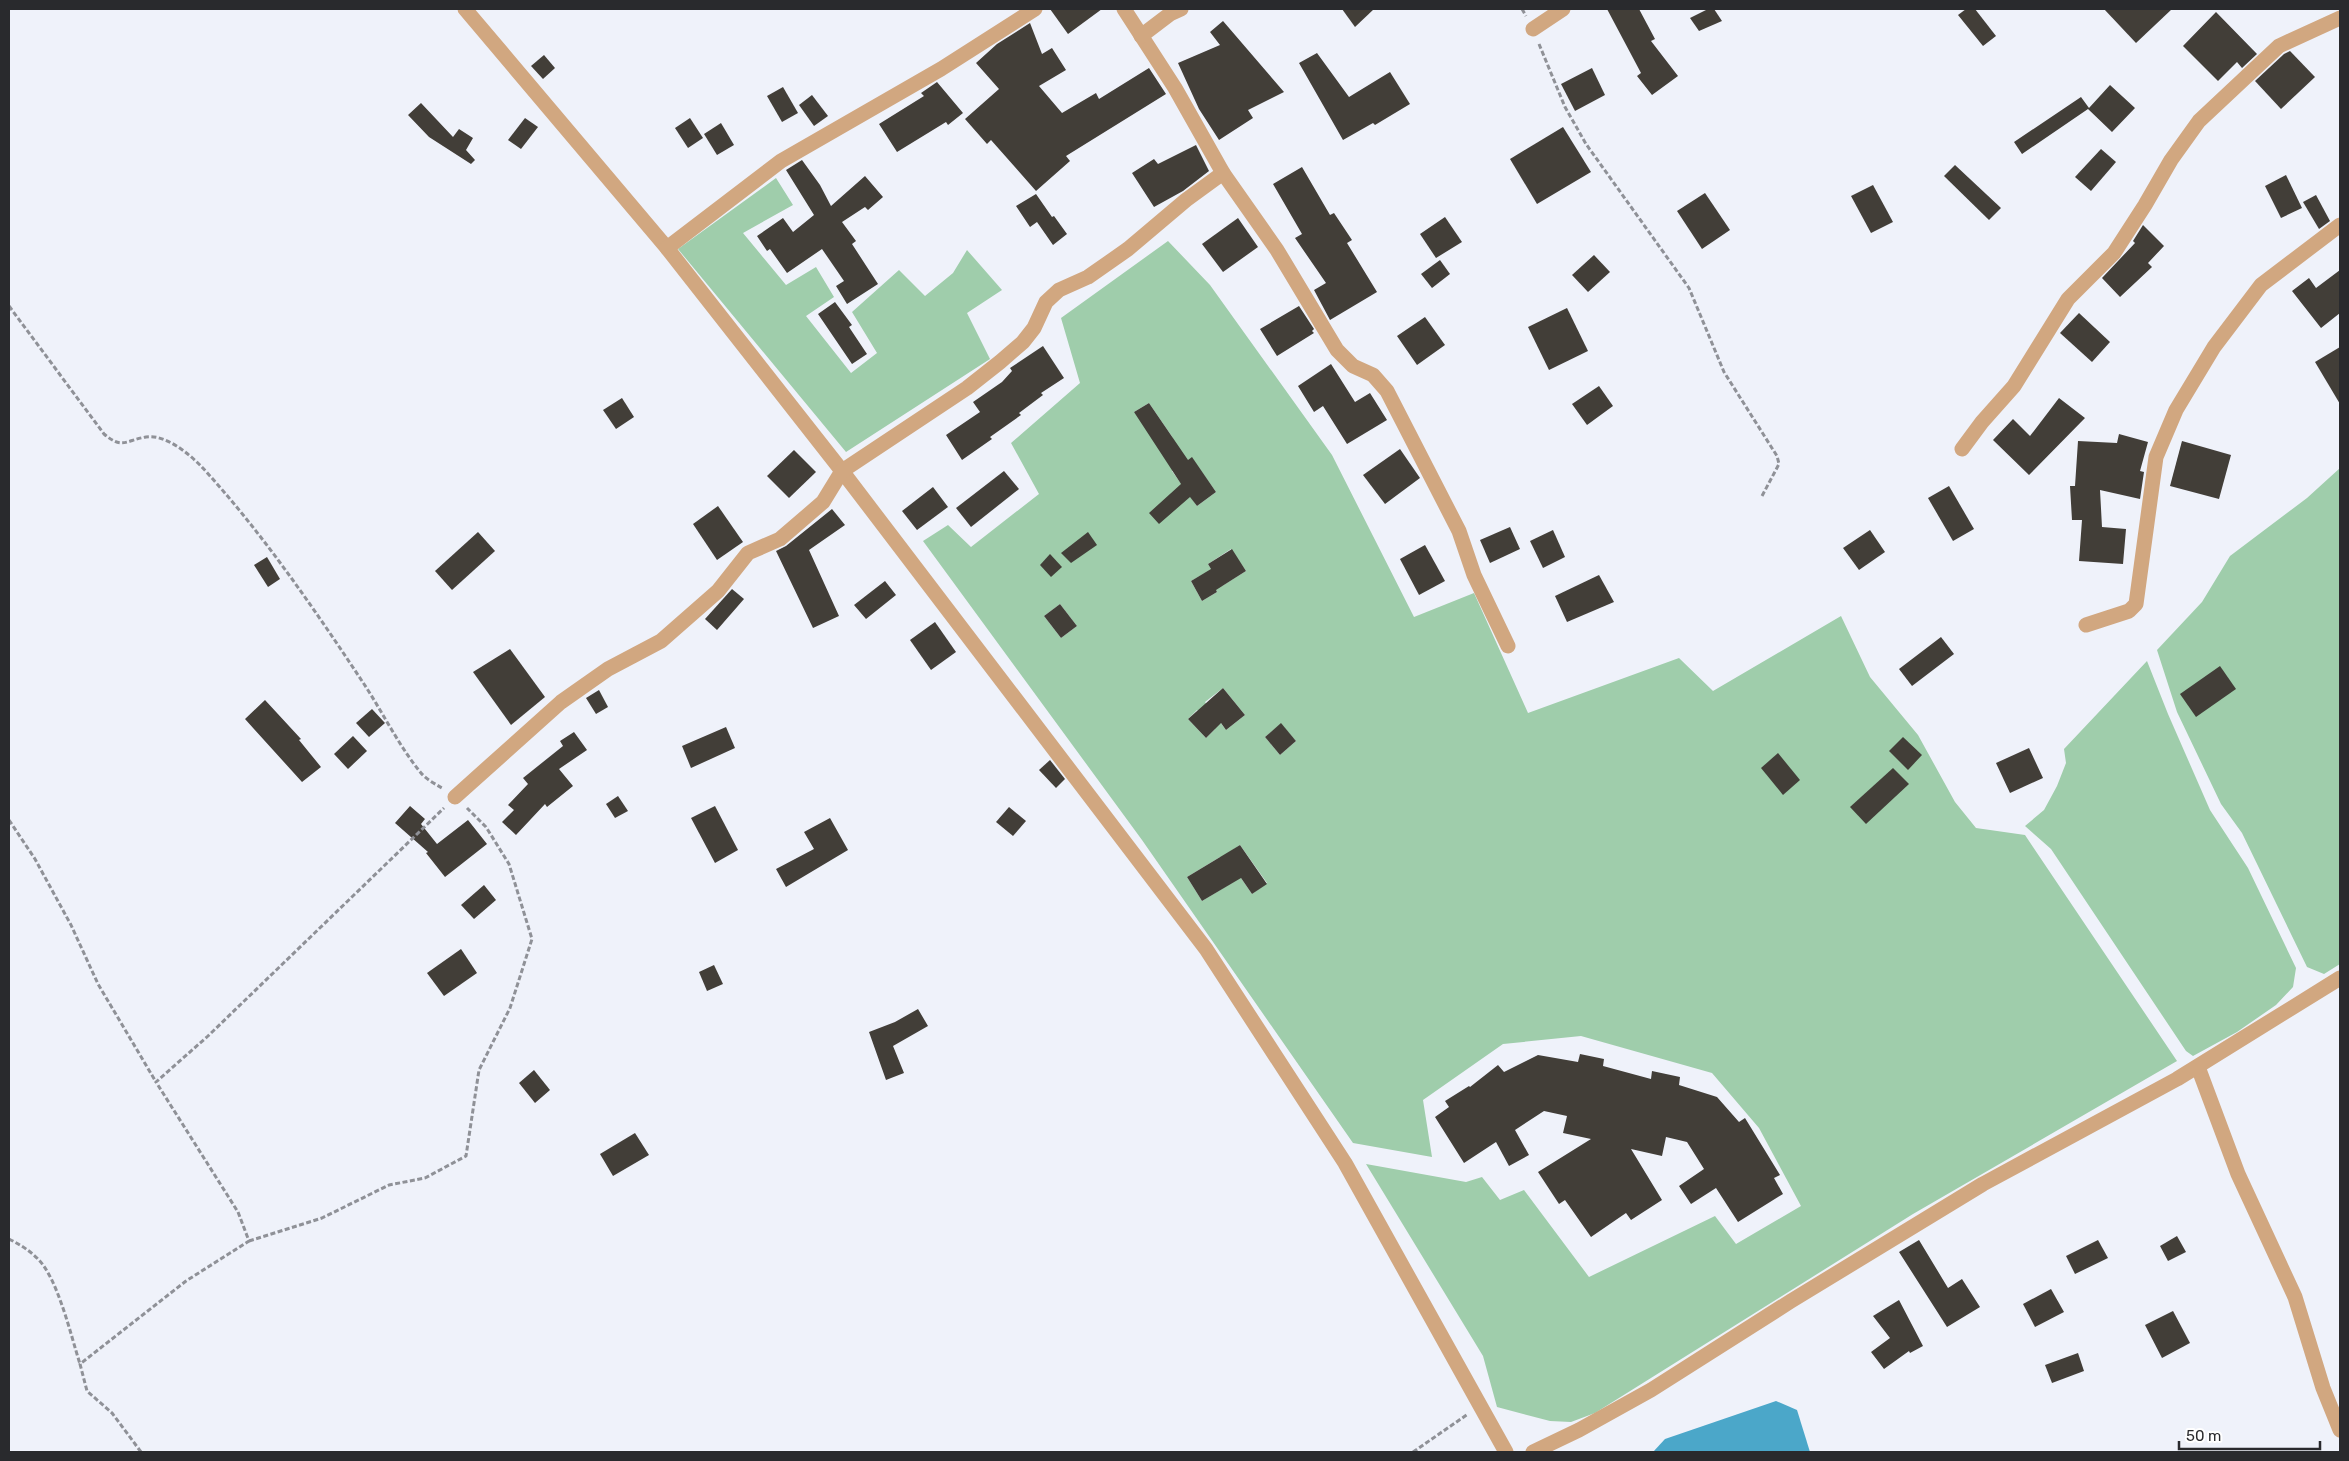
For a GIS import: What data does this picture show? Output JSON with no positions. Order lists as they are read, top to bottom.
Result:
{
  "scale_bar": "50 m"
}
